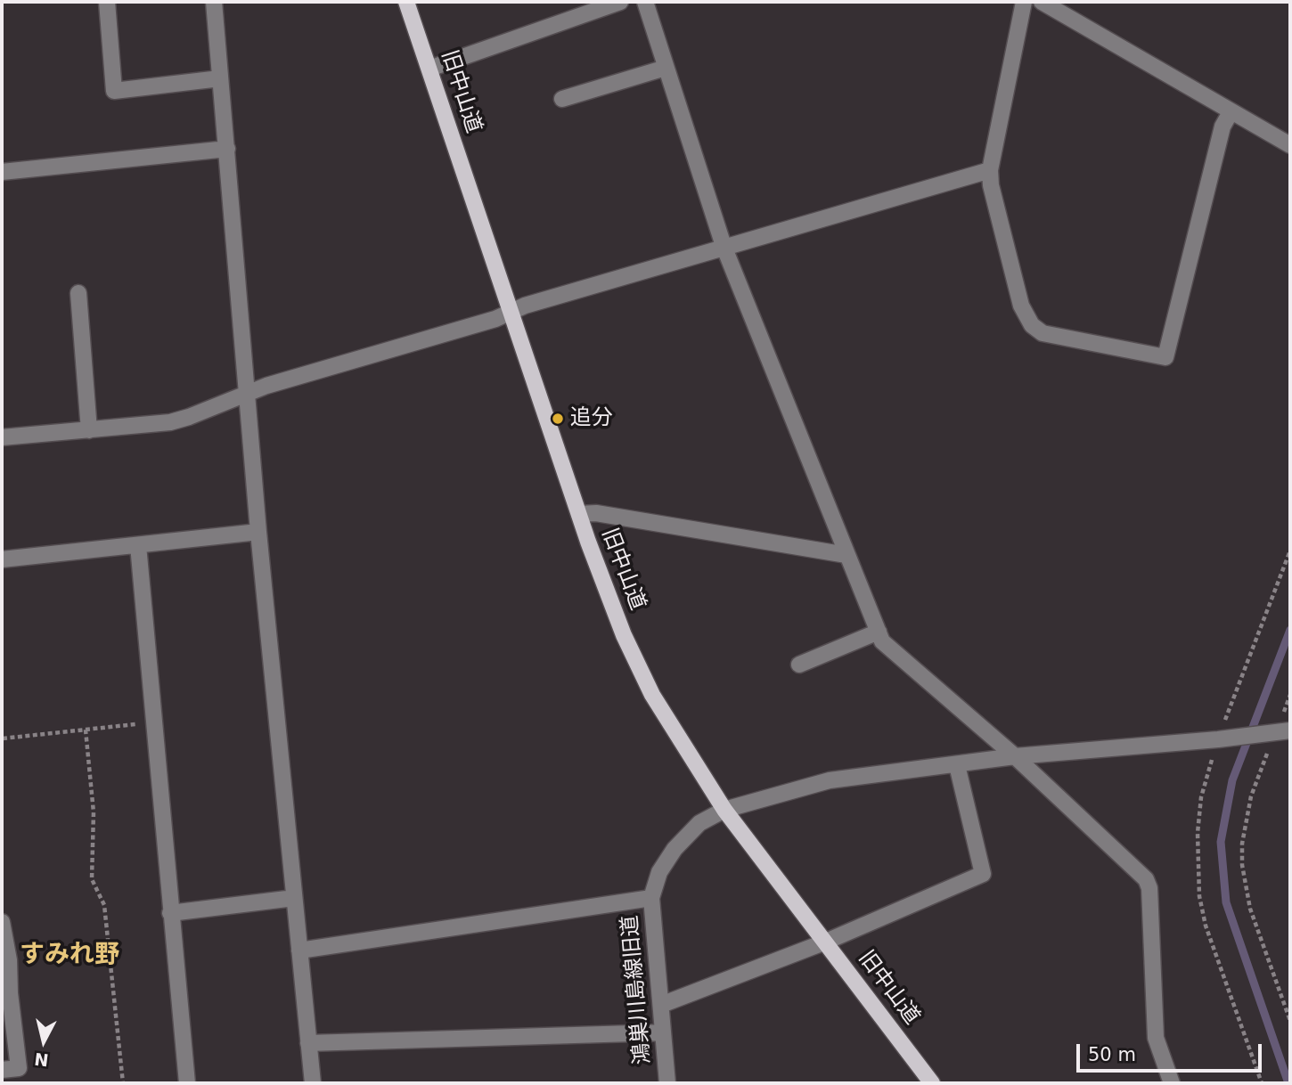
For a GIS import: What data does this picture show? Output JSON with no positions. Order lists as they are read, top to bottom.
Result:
{
  "streets": {
    "main road": ["旧中山道"],
    "street": ["鴻巣川島線旧道"]
  },
  "crossings": [
    ["旧中山道", "鴻巣川島線旧道"]
  ],
  "districts": ["すみれ野"],
  "places": ["追分"],
  "scale_bar": "50 m",
  "north": "bottom"
}
